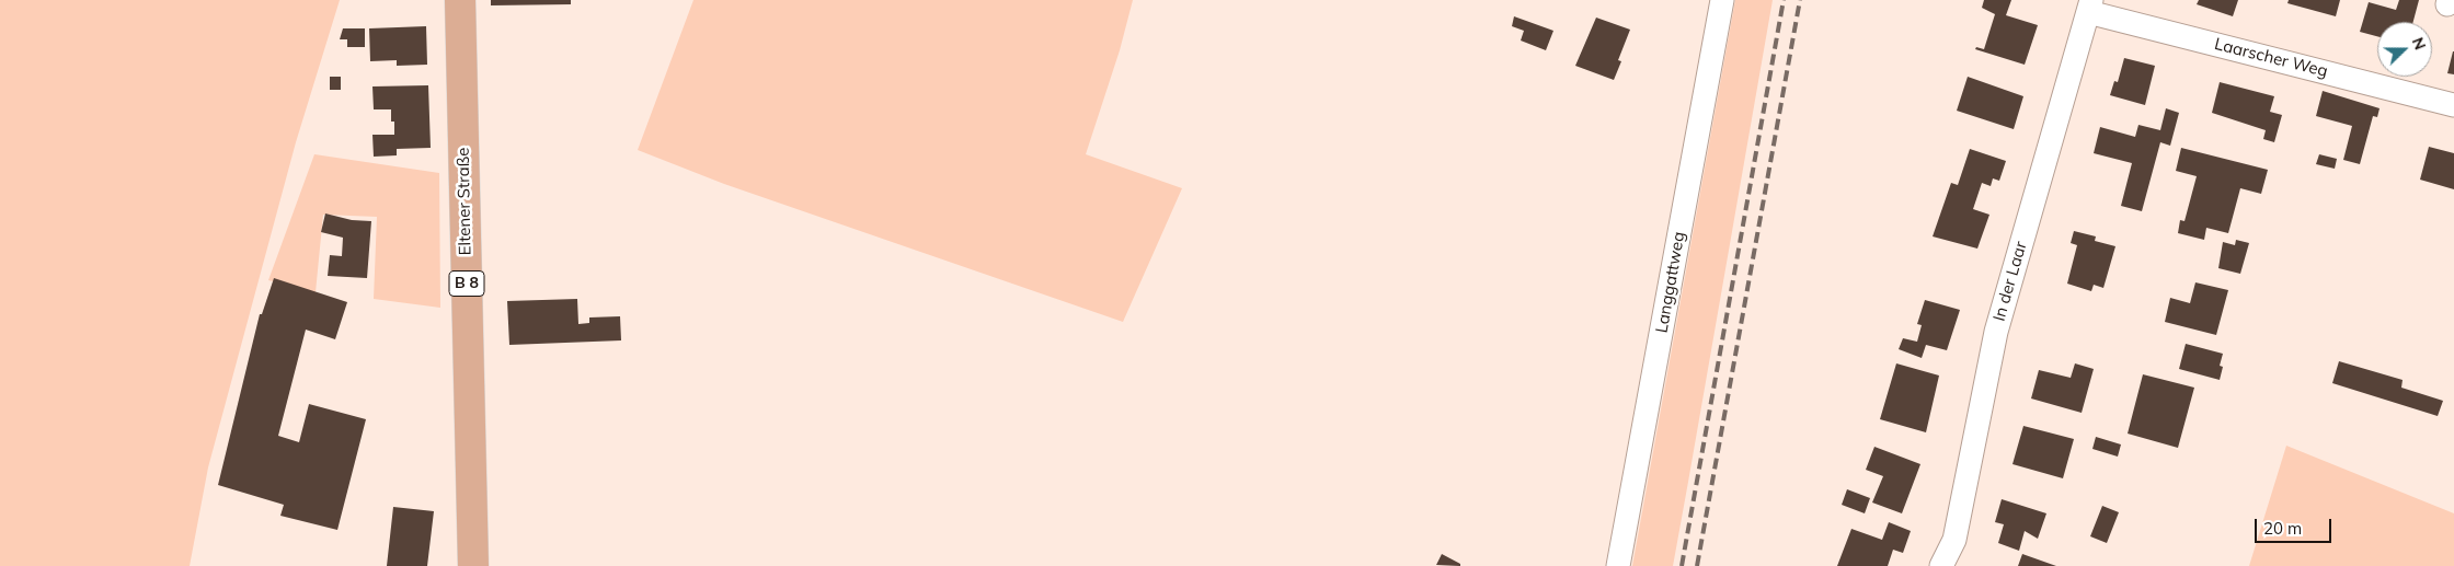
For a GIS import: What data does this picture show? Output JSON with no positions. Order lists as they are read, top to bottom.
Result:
{
  "streets": {
    "main road": ["Eltener Straße", "B 8"],
    "street": ["Laarscher Weg", "In der Laar", "Langgattweg"]
  },
  "crossings": [
    ["Laarscher Weg", "In der Laar"]
  ],
  "scale_bar": "20 m",
  "north": "right"
}
